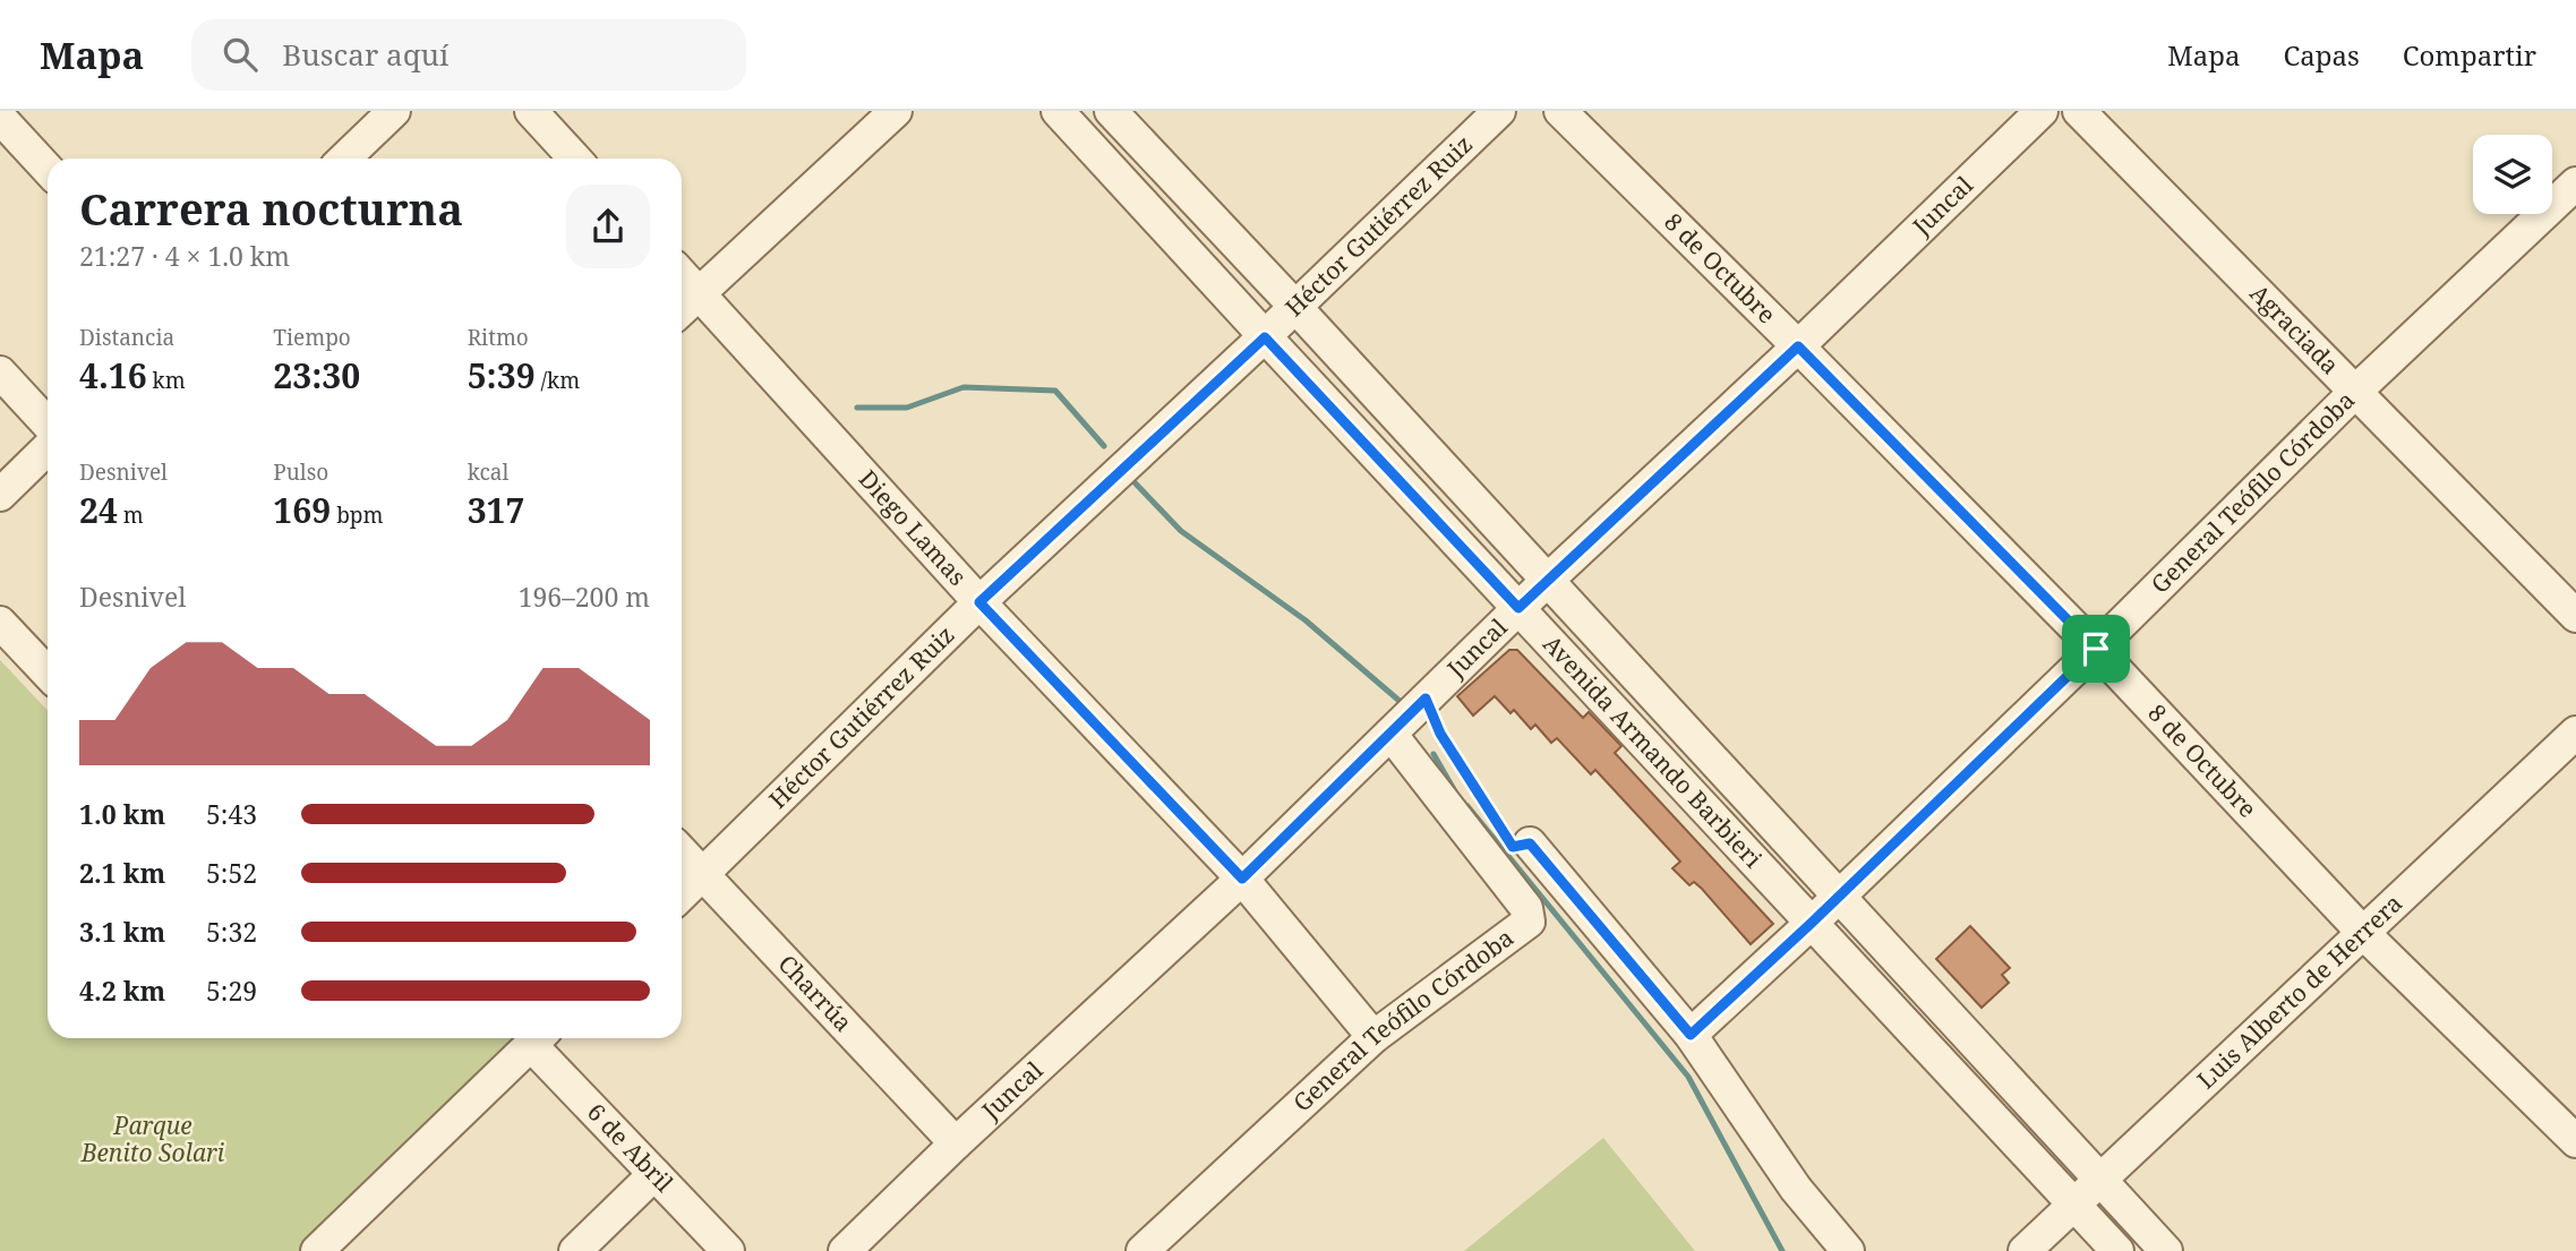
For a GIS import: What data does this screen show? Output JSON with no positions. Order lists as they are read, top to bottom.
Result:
{
  "streets": {
    "street": [
      "Juncal",
      "Héctor Gutiérrez Ruiz",
      "8 de Octubre",
      "Agraciada",
      "General Teófilo Córdoba",
      "Diego Lamas",
      "Avenida Armando Barbieri",
      "Luis Alberto de Herrera",
      "Charrúa",
      "6 de Abril"
    ]
  },
  "crossings": [
    ["Juncal", "8 de Octubre"],
    ["Juncal", "General Teófilo Córdoba"],
    ["Juncal", "Diego Lamas"],
    ["Juncal", "Avenida Armando Barbieri"],
    ["Juncal", "Charrúa"],
    ["Héctor Gutiérrez Ruiz", "Diego Lamas"],
    ["Héctor Gutiérrez Ruiz", "Avenida Armando Barbieri"],
    ["Héctor Gutiérrez Ruiz", "Charrúa"],
    ["8 de Octubre", "General Teófilo Córdoba"],
    ["8 de Octubre", "Luis Alberto de Herrera"],
    ["Agraciada", "General Teófilo Córdoba"],
    ["General Teófilo Córdoba", "Diego Lamas"],
    ["General Teófilo Córdoba", "Avenida Armando Barbieri"],
    ["Avenida Armando Barbieri", "Luis Alberto de Herrera"]
  ],
  "parks": ["Parque Benito Solari"],
  "page": {
    "header": "Mapa",
    "search": "Buscar aquí",
    "nav": ["Mapa", "Capas", "Compartir"],
    "heading": ["Carrera nocturna", "21:27 · 4 × 1.0 km"],
    "stats": [
      ["Distancia", "4.16 km"],
      ["Tiempo", "23:30"],
      ["Ritmo", "5:39 /km"],
      ["Desnivel", "24 m"],
      ["Pulso", "169 bpm"],
      ["kcal", "317"]
    ],
    "chart": ["Desnivel", "196–200 m"],
    "list": [
      {
        "name": "1.0 km",
        "note": "5:43"
      },
      {
        "name": "2.1 km",
        "note": "5:52"
      },
      {
        "name": "3.1 km",
        "note": "5:32"
      },
      {
        "name": "4.2 km",
        "note": "5:29"
      }
    ]
  }
}
